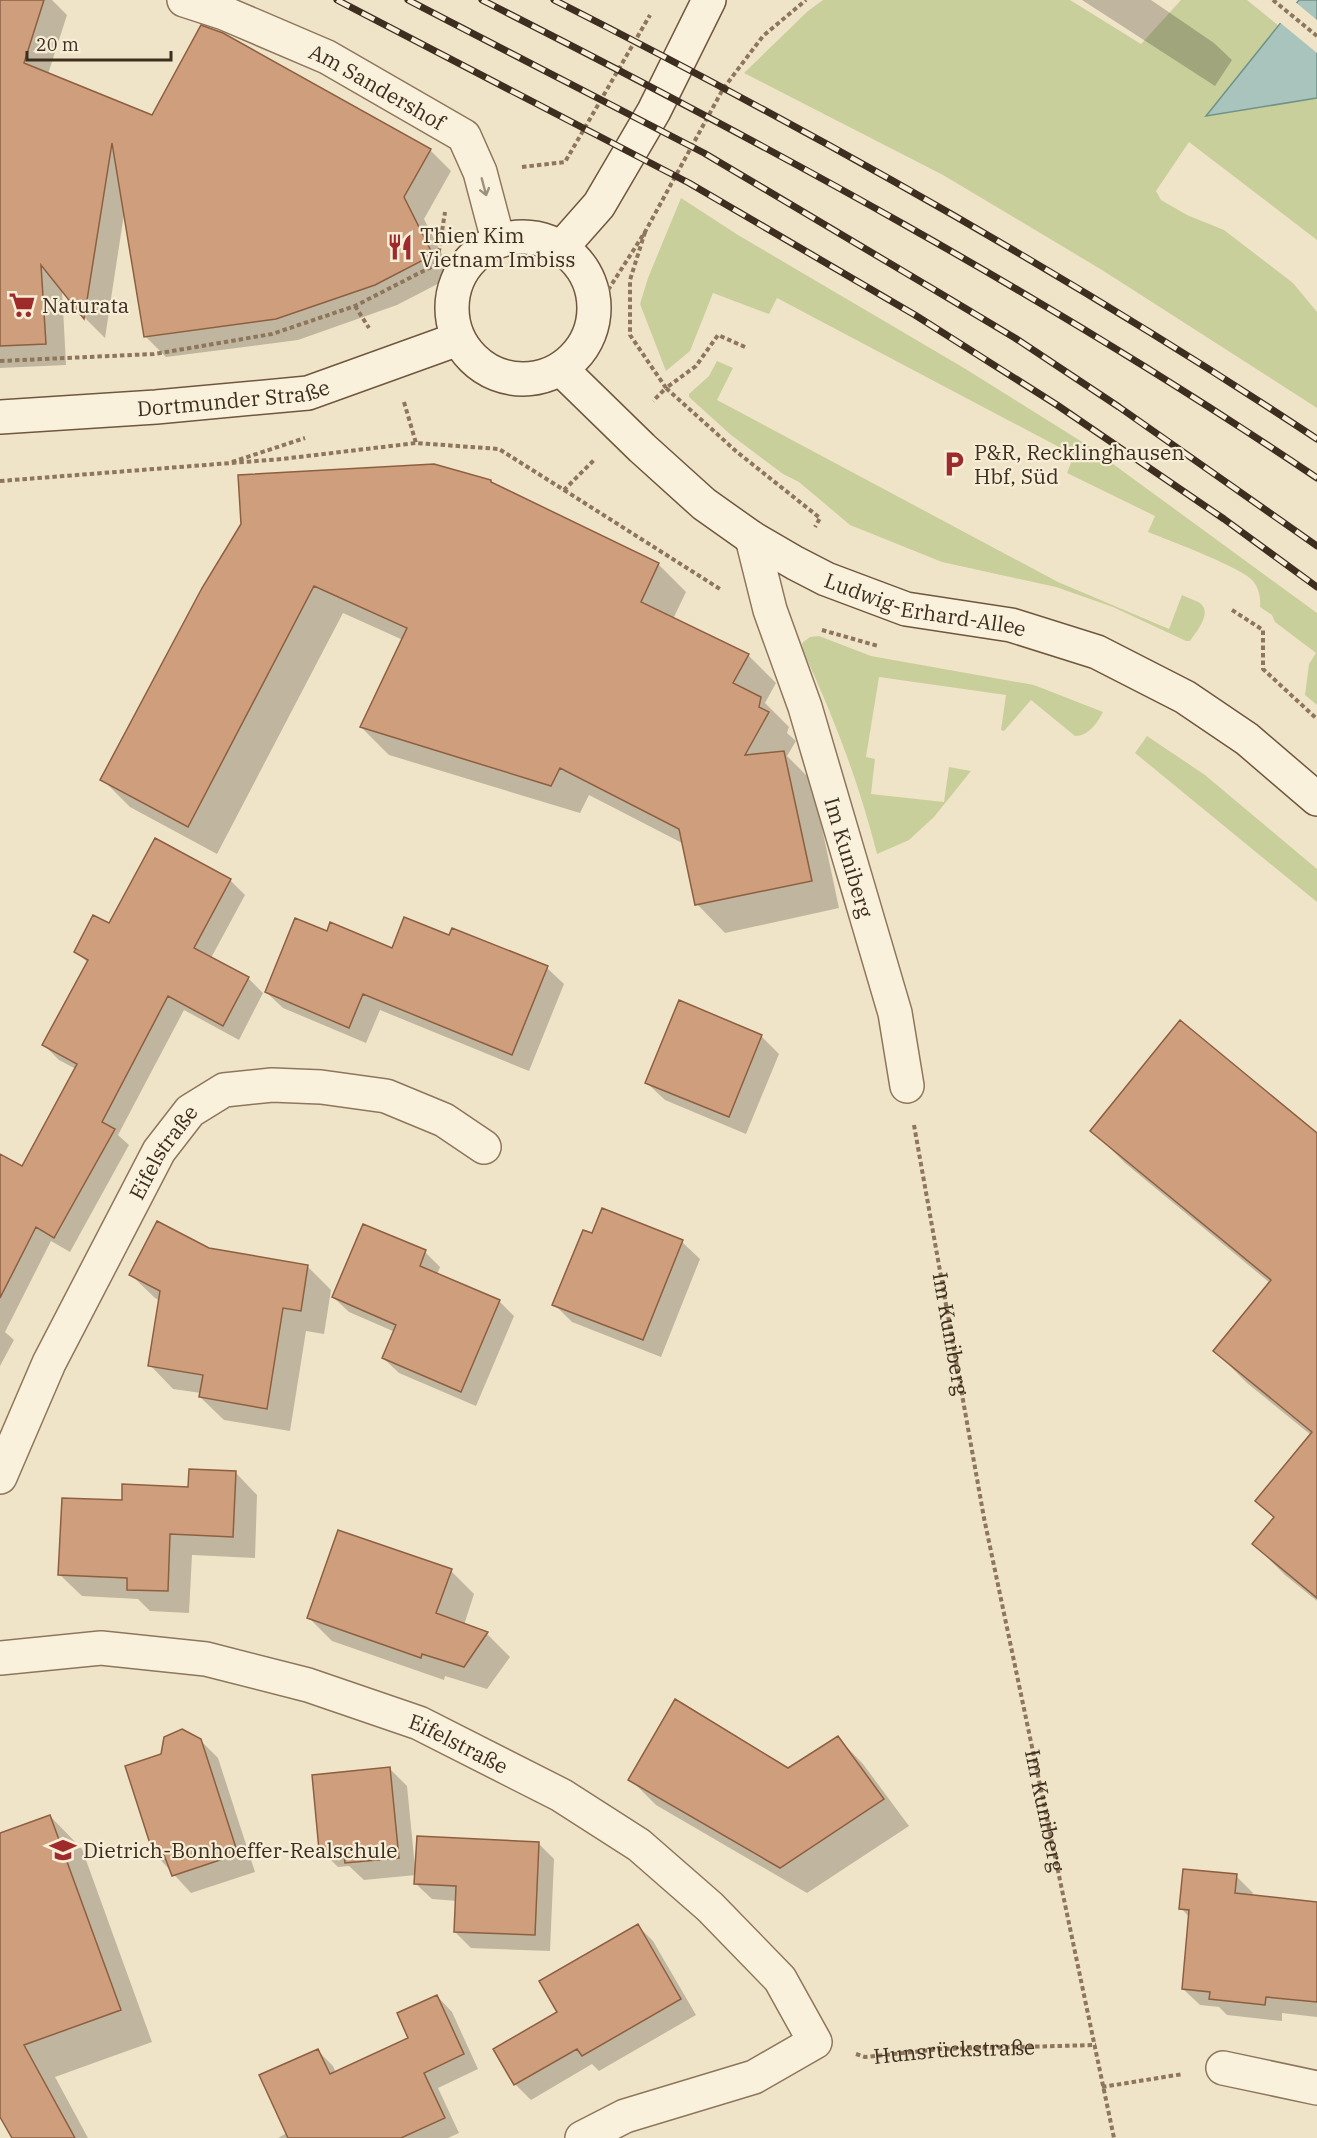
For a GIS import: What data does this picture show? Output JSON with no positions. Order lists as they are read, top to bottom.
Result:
{
  "streets": {
    "street": [
      "Am Sandershof",
      "Dortmunder Straße",
      "Ludwig-Erhard-Allee",
      "Im Kuniberg",
      "Eifelstraße"
    ],
    "path": ["Hunsrückstraße"]
  },
  "crossings": [
    ["Am Sandershof", "Dortmunder Straße"],
    ["Am Sandershof", "Ludwig-Erhard-Allee"],
    ["Dortmunder Straße", "Ludwig-Erhard-Allee"],
    ["Ludwig-Erhard-Allee", "Im Kuniberg"],
    ["Im Kuniberg", "Hunsrückstraße"],
    ["Eifelstraße", "Hunsrückstraße"]
  ],
  "places": {
    "restaurant": ["Thien Kim Vietnam Imbiss"],
    "supermarket": ["Naturata"],
    "parking": ["P&R, Recklinghausen Hbf, Süd"],
    "school or university": ["Dietrich-Bonhoeffer-Realschule"]
  },
  "scale_bar": "20 m"
}
